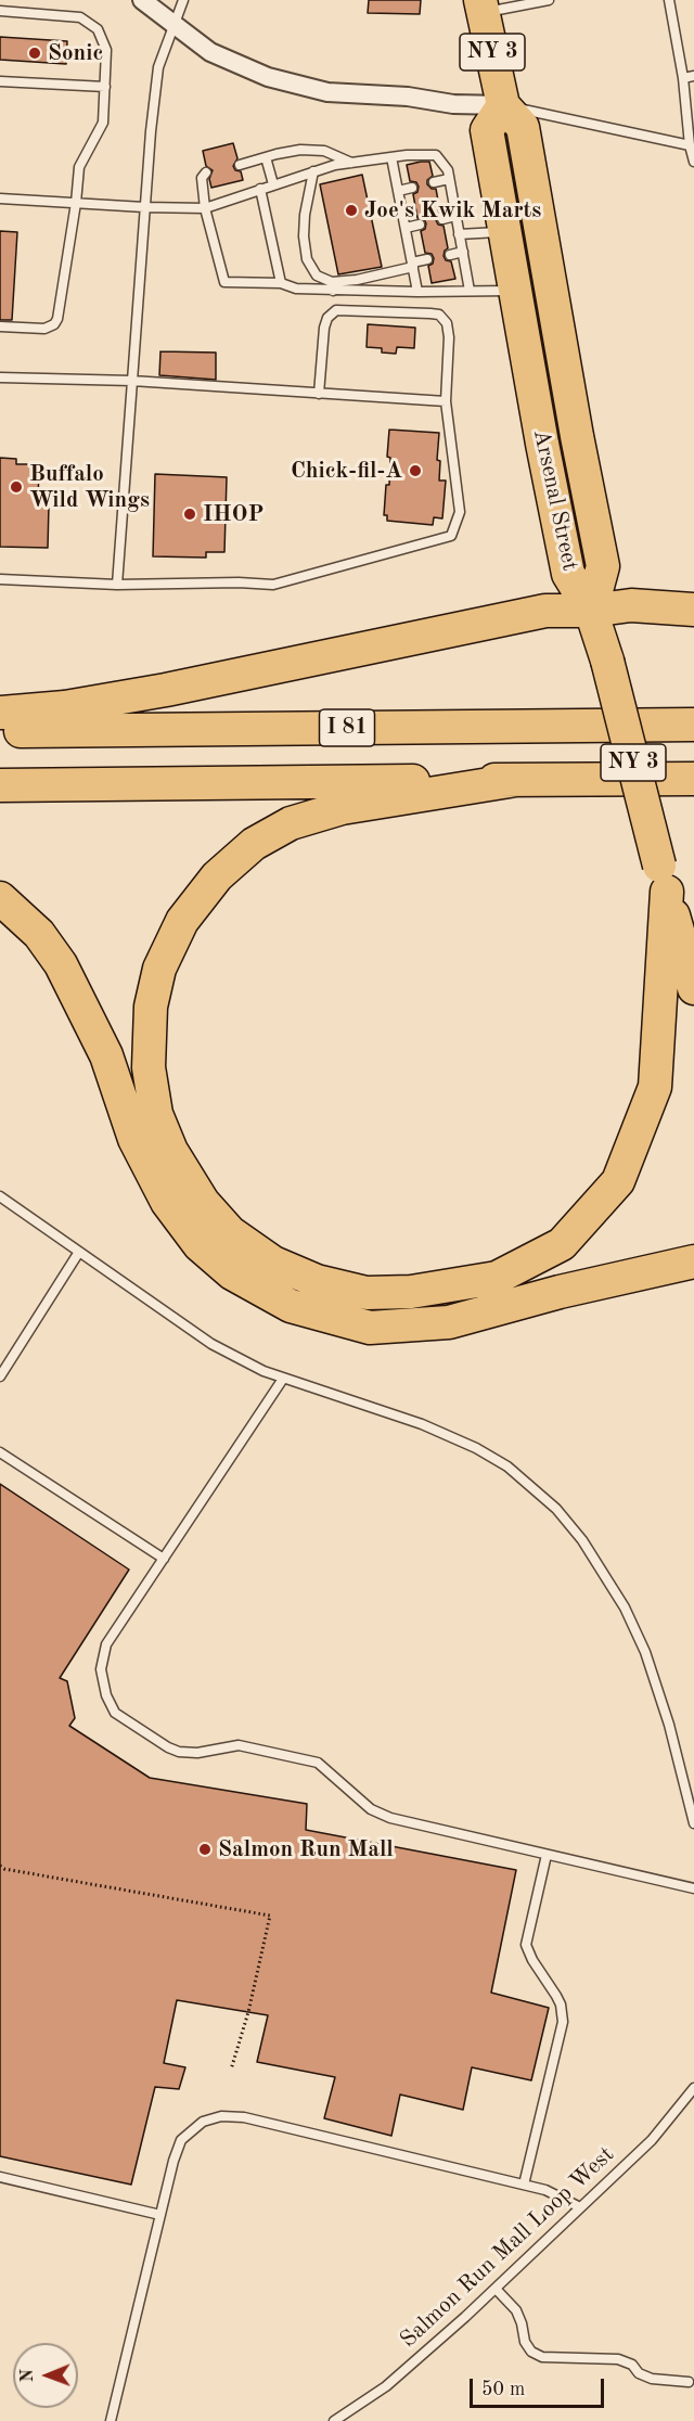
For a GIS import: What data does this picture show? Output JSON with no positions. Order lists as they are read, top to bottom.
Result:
{
  "streets": {
    "highway": ["NY 3", "Arsenal Street", "I 81"],
    "lane": ["Salmon Run Mall Loop West"]
  },
  "crossings": [
    ["NY 3", "Arsenal Street"]
  ],
  "places": [
    "Sonic",
    "Joe's Kwik Marts",
    "Chick-fil-A",
    "Buffalo Wild Wings",
    "IHOP",
    "Salmon Run Mall"
  ],
  "scale_bar": "50 m",
  "north": "left"
}
